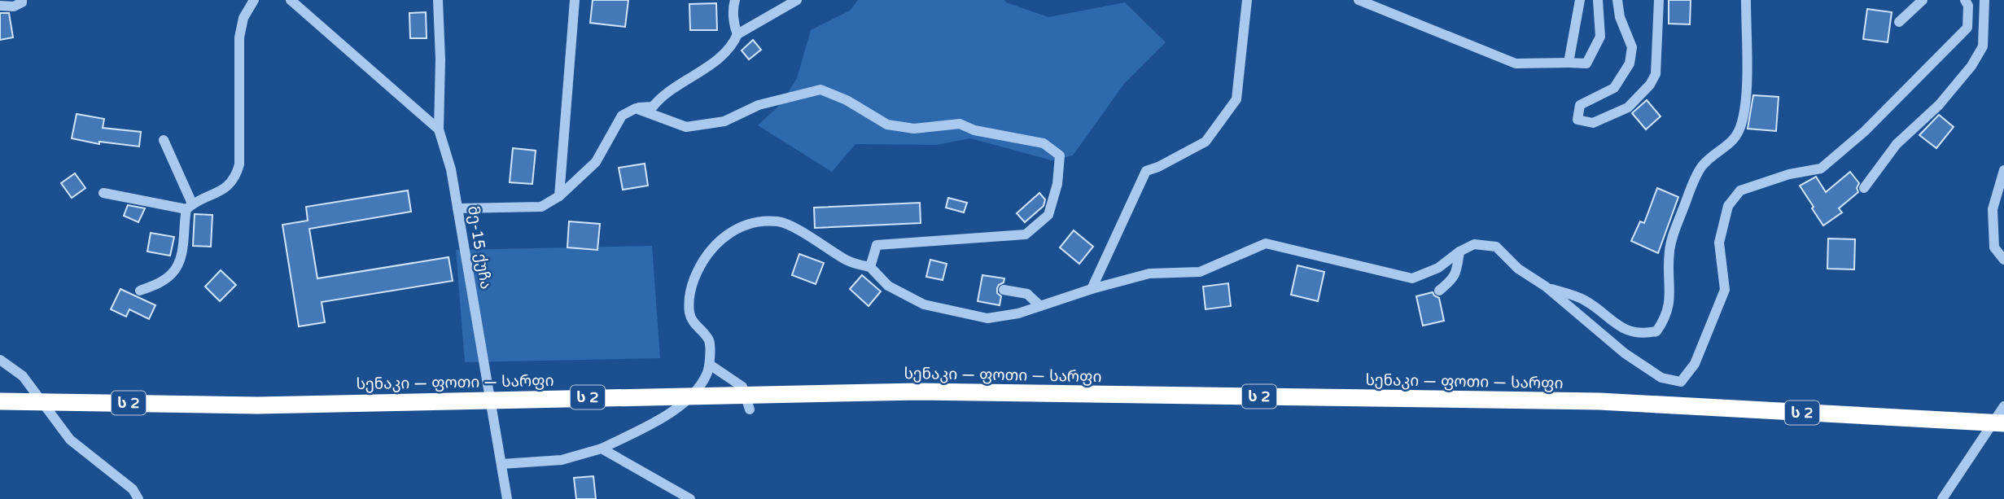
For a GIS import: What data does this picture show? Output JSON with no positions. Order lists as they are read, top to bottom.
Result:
{
  "streets": {
    "highway": ["სენაკი — ფოთი — სარფი", "ს 2"],
    "street": ["მე-15 ქუჩა"]
  }
}
